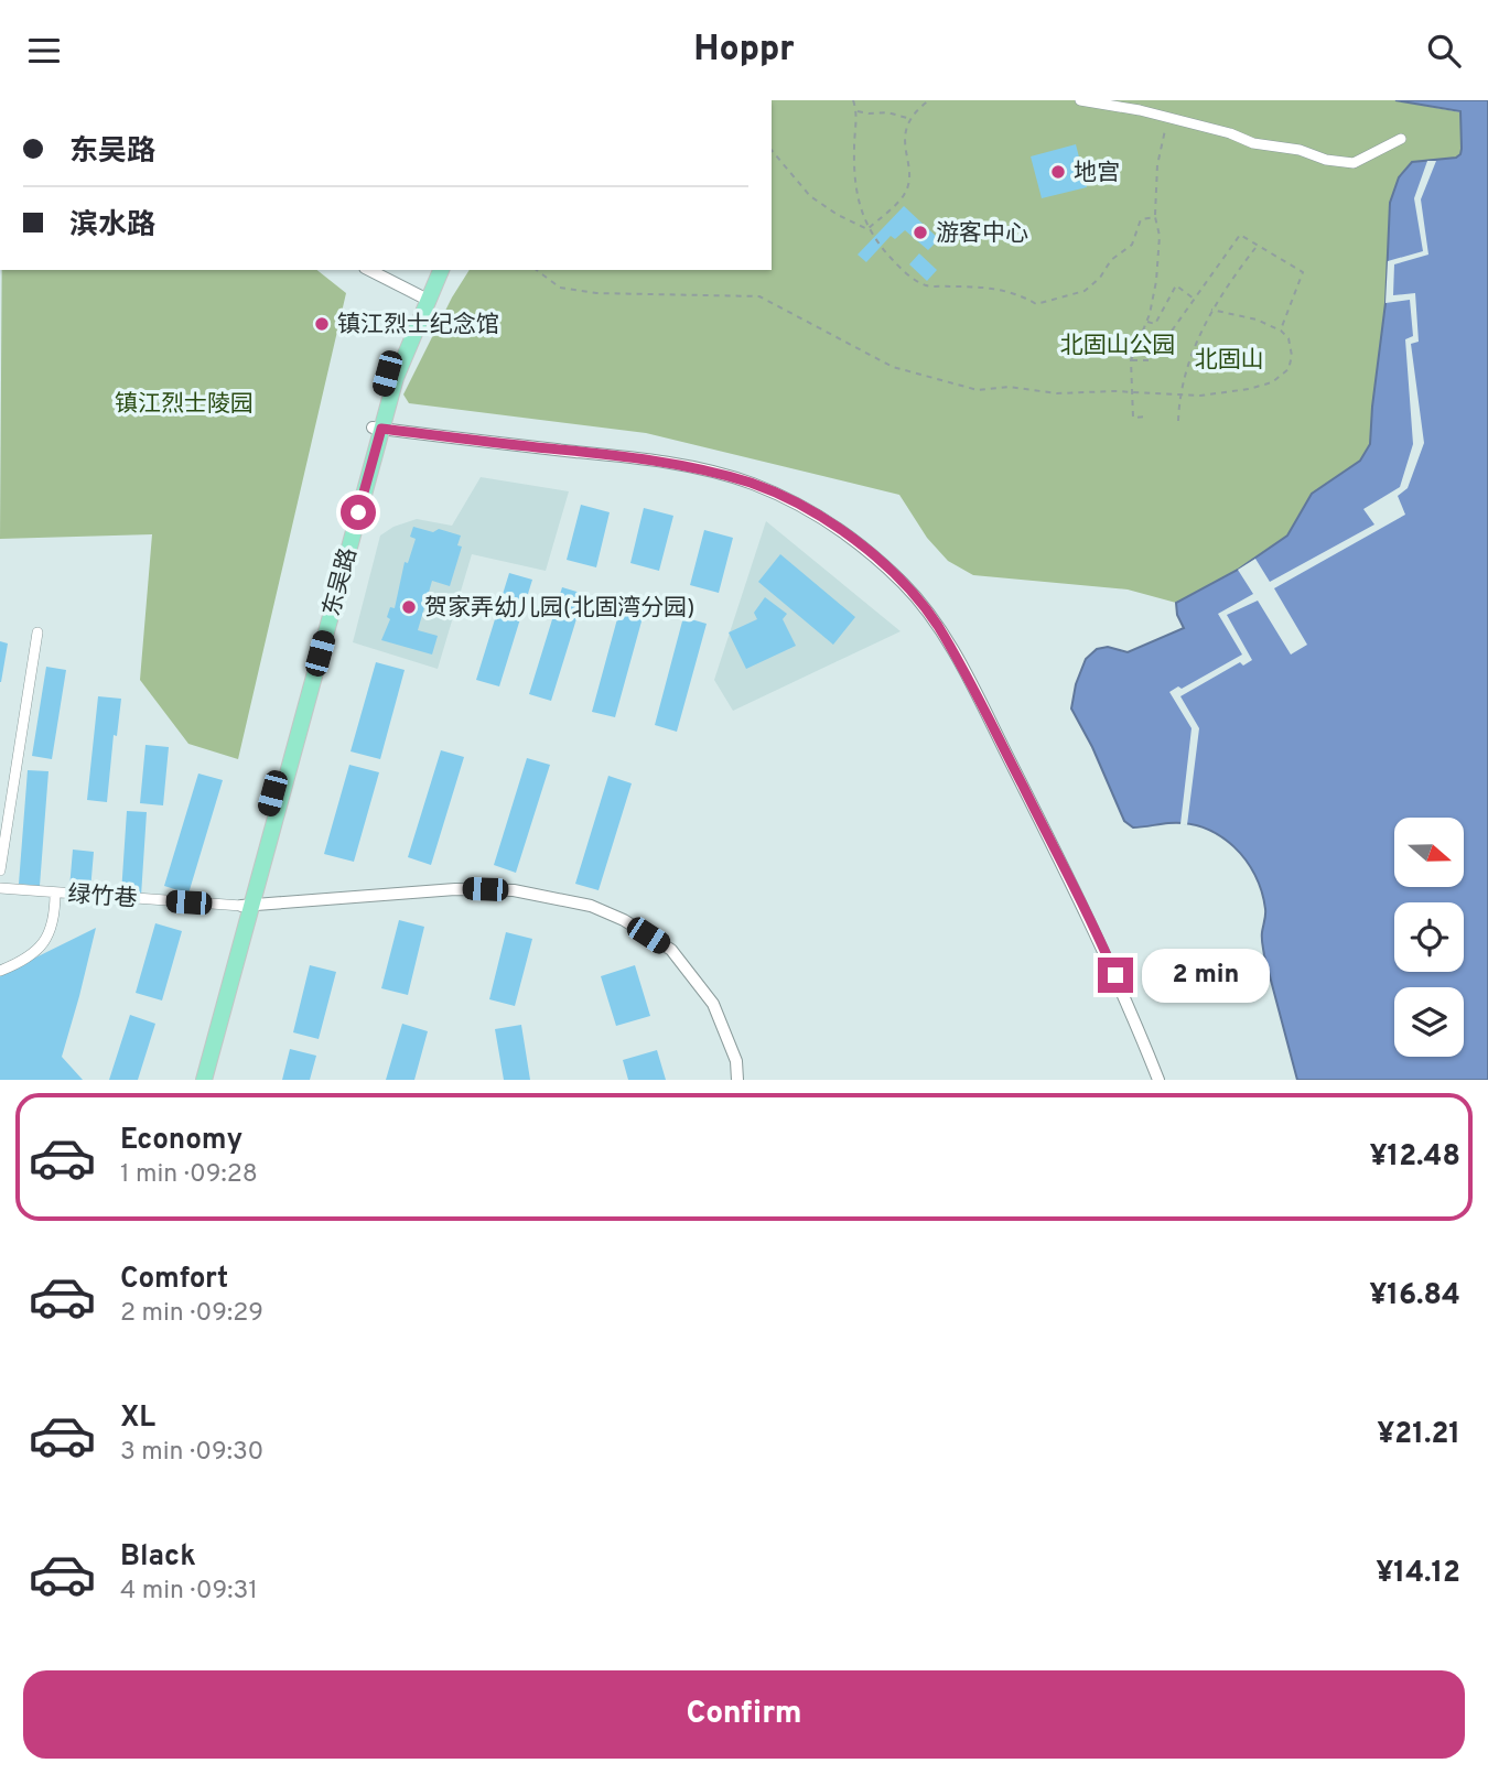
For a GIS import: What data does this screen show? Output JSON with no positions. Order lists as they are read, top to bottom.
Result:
{
  "streets": {
    "main road": ["东吴路"],
    "street": ["绿竹巷"]
  },
  "crossings": [
    ["东吴路", "绿竹巷"]
  ],
  "parks": ["北固山公园", "北固山", "镇江烈士陵园"],
  "places": [
    "地宫",
    "游客中心",
    "镇江烈士纪念馆",
    "贺家弄幼儿园(北固湾分园)"
  ],
  "north": "right",
  "page": {
    "header": "Hoppr",
    "banner": ["东吴路", "滨水路"],
    "bubble": "2 min",
    "list": [
      {
        "name": "Economy",
        "note": "1 min · 09:28",
        "value": "¥12.48"
      },
      {
        "name": "Comfort",
        "note": "2 min · 09:29",
        "value": "¥16.84"
      },
      {
        "name": "XL",
        "note": "3 min · 09:30",
        "value": "¥21.21"
      },
      {
        "name": "Black",
        "note": "4 min · 09:31",
        "value": "¥14.12"
      }
    ],
    "buttons": "Confirm"
  }
}
